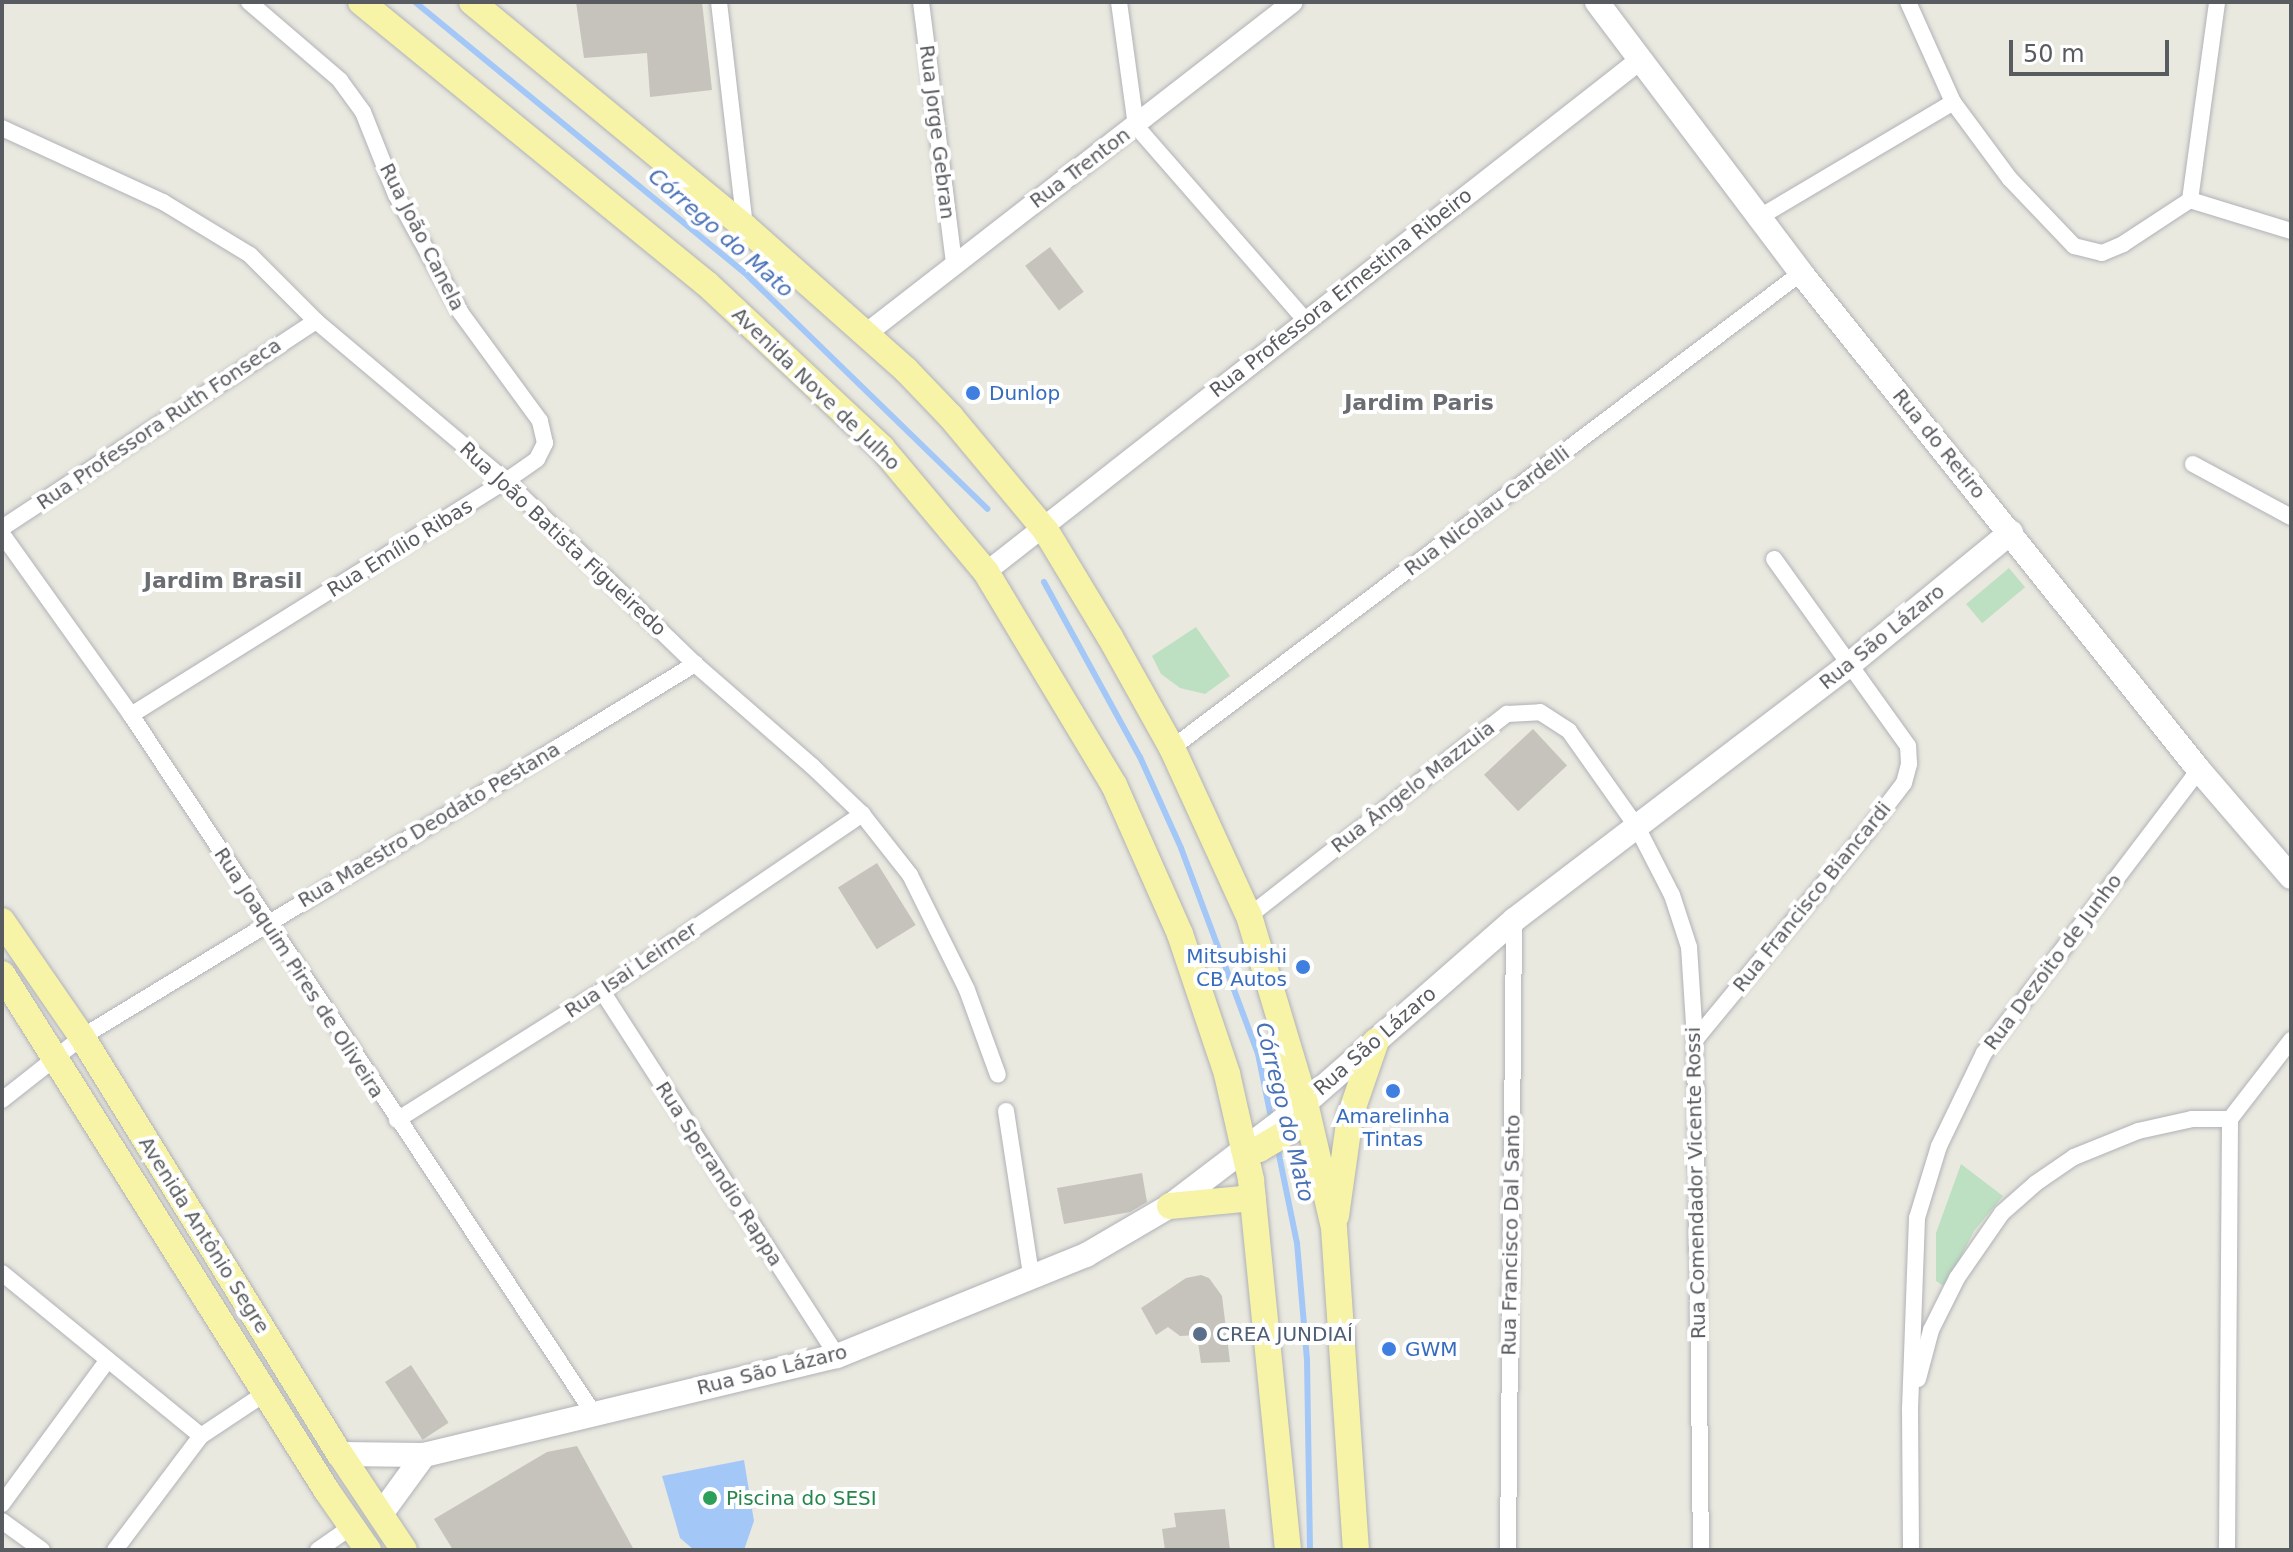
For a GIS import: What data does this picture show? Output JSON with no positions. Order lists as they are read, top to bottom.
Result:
{
  "streets": {
    "main road": [
      "Avenida Nove de Julho",
      "Rua do Retiro",
      "Rua São Lázaro",
      "Avenida Antônio Segre"
    ],
    "street": [
      "Rua Jorge Gebran",
      "Rua Trenton",
      "Rua João Canela",
      "Rua Professora Ernestina Ribeiro",
      "Rua Professora Ruth Fonseca",
      "Rua Nicolau Cardelli",
      "Rua João Batista Figueiredo",
      "Rua Emílio Ribas",
      "Rua Ângelo Mazzuia",
      "Rua Maestro Deodato Pestana",
      "Rua Francisco Biancardi",
      "Rua Dezoito de Junho",
      "Rua Isai Leirner",
      "Rua Joaquim Pires de Oliveira",
      "Rua Sperandio Rappa",
      "Rua Comendador Vicente Rossi",
      "Rua Francisco Dal Santo"
    ]
  },
  "crossings": [
    ["Rua Jorge Gebran", "Rua Trenton"],
    ["Rua João Canela", "Rua João Batista Figueiredo"],
    ["Rua João Canela", "Rua Emílio Ribas"],
    ["Rua Professora Ernestina Ribeiro", "Avenida Nove de Julho"],
    ["Rua Professora Ernestina Ribeiro", "Rua do Retiro"],
    ["Avenida Nove de Julho", "Rua São Lázaro"],
    ["Rua Professora Ruth Fonseca", "Rua João Batista Figueiredo"],
    ["Rua Professora Ruth Fonseca", "Rua Joaquim Pires de Oliveira"],
    ["Rua do Retiro", "Rua Nicolau Cardelli"],
    ["Rua do Retiro", "Rua São Lázaro"],
    ["Rua do Retiro", "Rua Dezoito de Junho"],
    ["Rua João Batista Figueiredo", "Rua Emílio Ribas"],
    ["Rua João Batista Figueiredo", "Rua Maestro Deodato Pestana"],
    ["Rua João Batista Figueiredo", "Rua Isai Leirner"],
    ["Rua Emílio Ribas", "Rua Joaquim Pires de Oliveira"],
    ["Rua São Lázaro", "Rua Ângelo Mazzuia"],
    ["Rua São Lázaro", "Rua Francisco Biancardi"],
    ["Rua São Lázaro", "Rua Joaquim Pires de Oliveira"],
    ["Rua São Lázaro", "Rua Sperandio Rappa"],
    ["Rua São Lázaro", "Rua Comendador Vicente Rossi"],
    ["Rua São Lázaro", "Avenida Antônio Segre"],
    ["Rua São Lázaro", "Rua Francisco Dal Santo"],
    ["Rua Ângelo Mazzuia", "Rua Comendador Vicente Rossi"],
    ["Rua Maestro Deodato Pestana", "Rua Joaquim Pires de Oliveira"],
    ["Rua Maestro Deodato Pestana", "Avenida Antônio Segre"],
    ["Rua Francisco Biancardi", "Rua Comendador Vicente Rossi"],
    ["Rua Isai Leirner", "Rua Joaquim Pires de Oliveira"],
    ["Rua Isai Leirner", "Rua Sperandio Rappa"]
  ],
  "districts": ["Jardim Paris", "Jardim Brasil"],
  "water": ["Córrego do Mato"],
  "places": [
    "Dunlop",
    "Mitsubishi CB Autos",
    "Amarelinha Tintas",
    "CREA JUNDIAÍ",
    "GWM",
    "Piscina do SESI"
  ],
  "scale_bar": "50 m"
}
